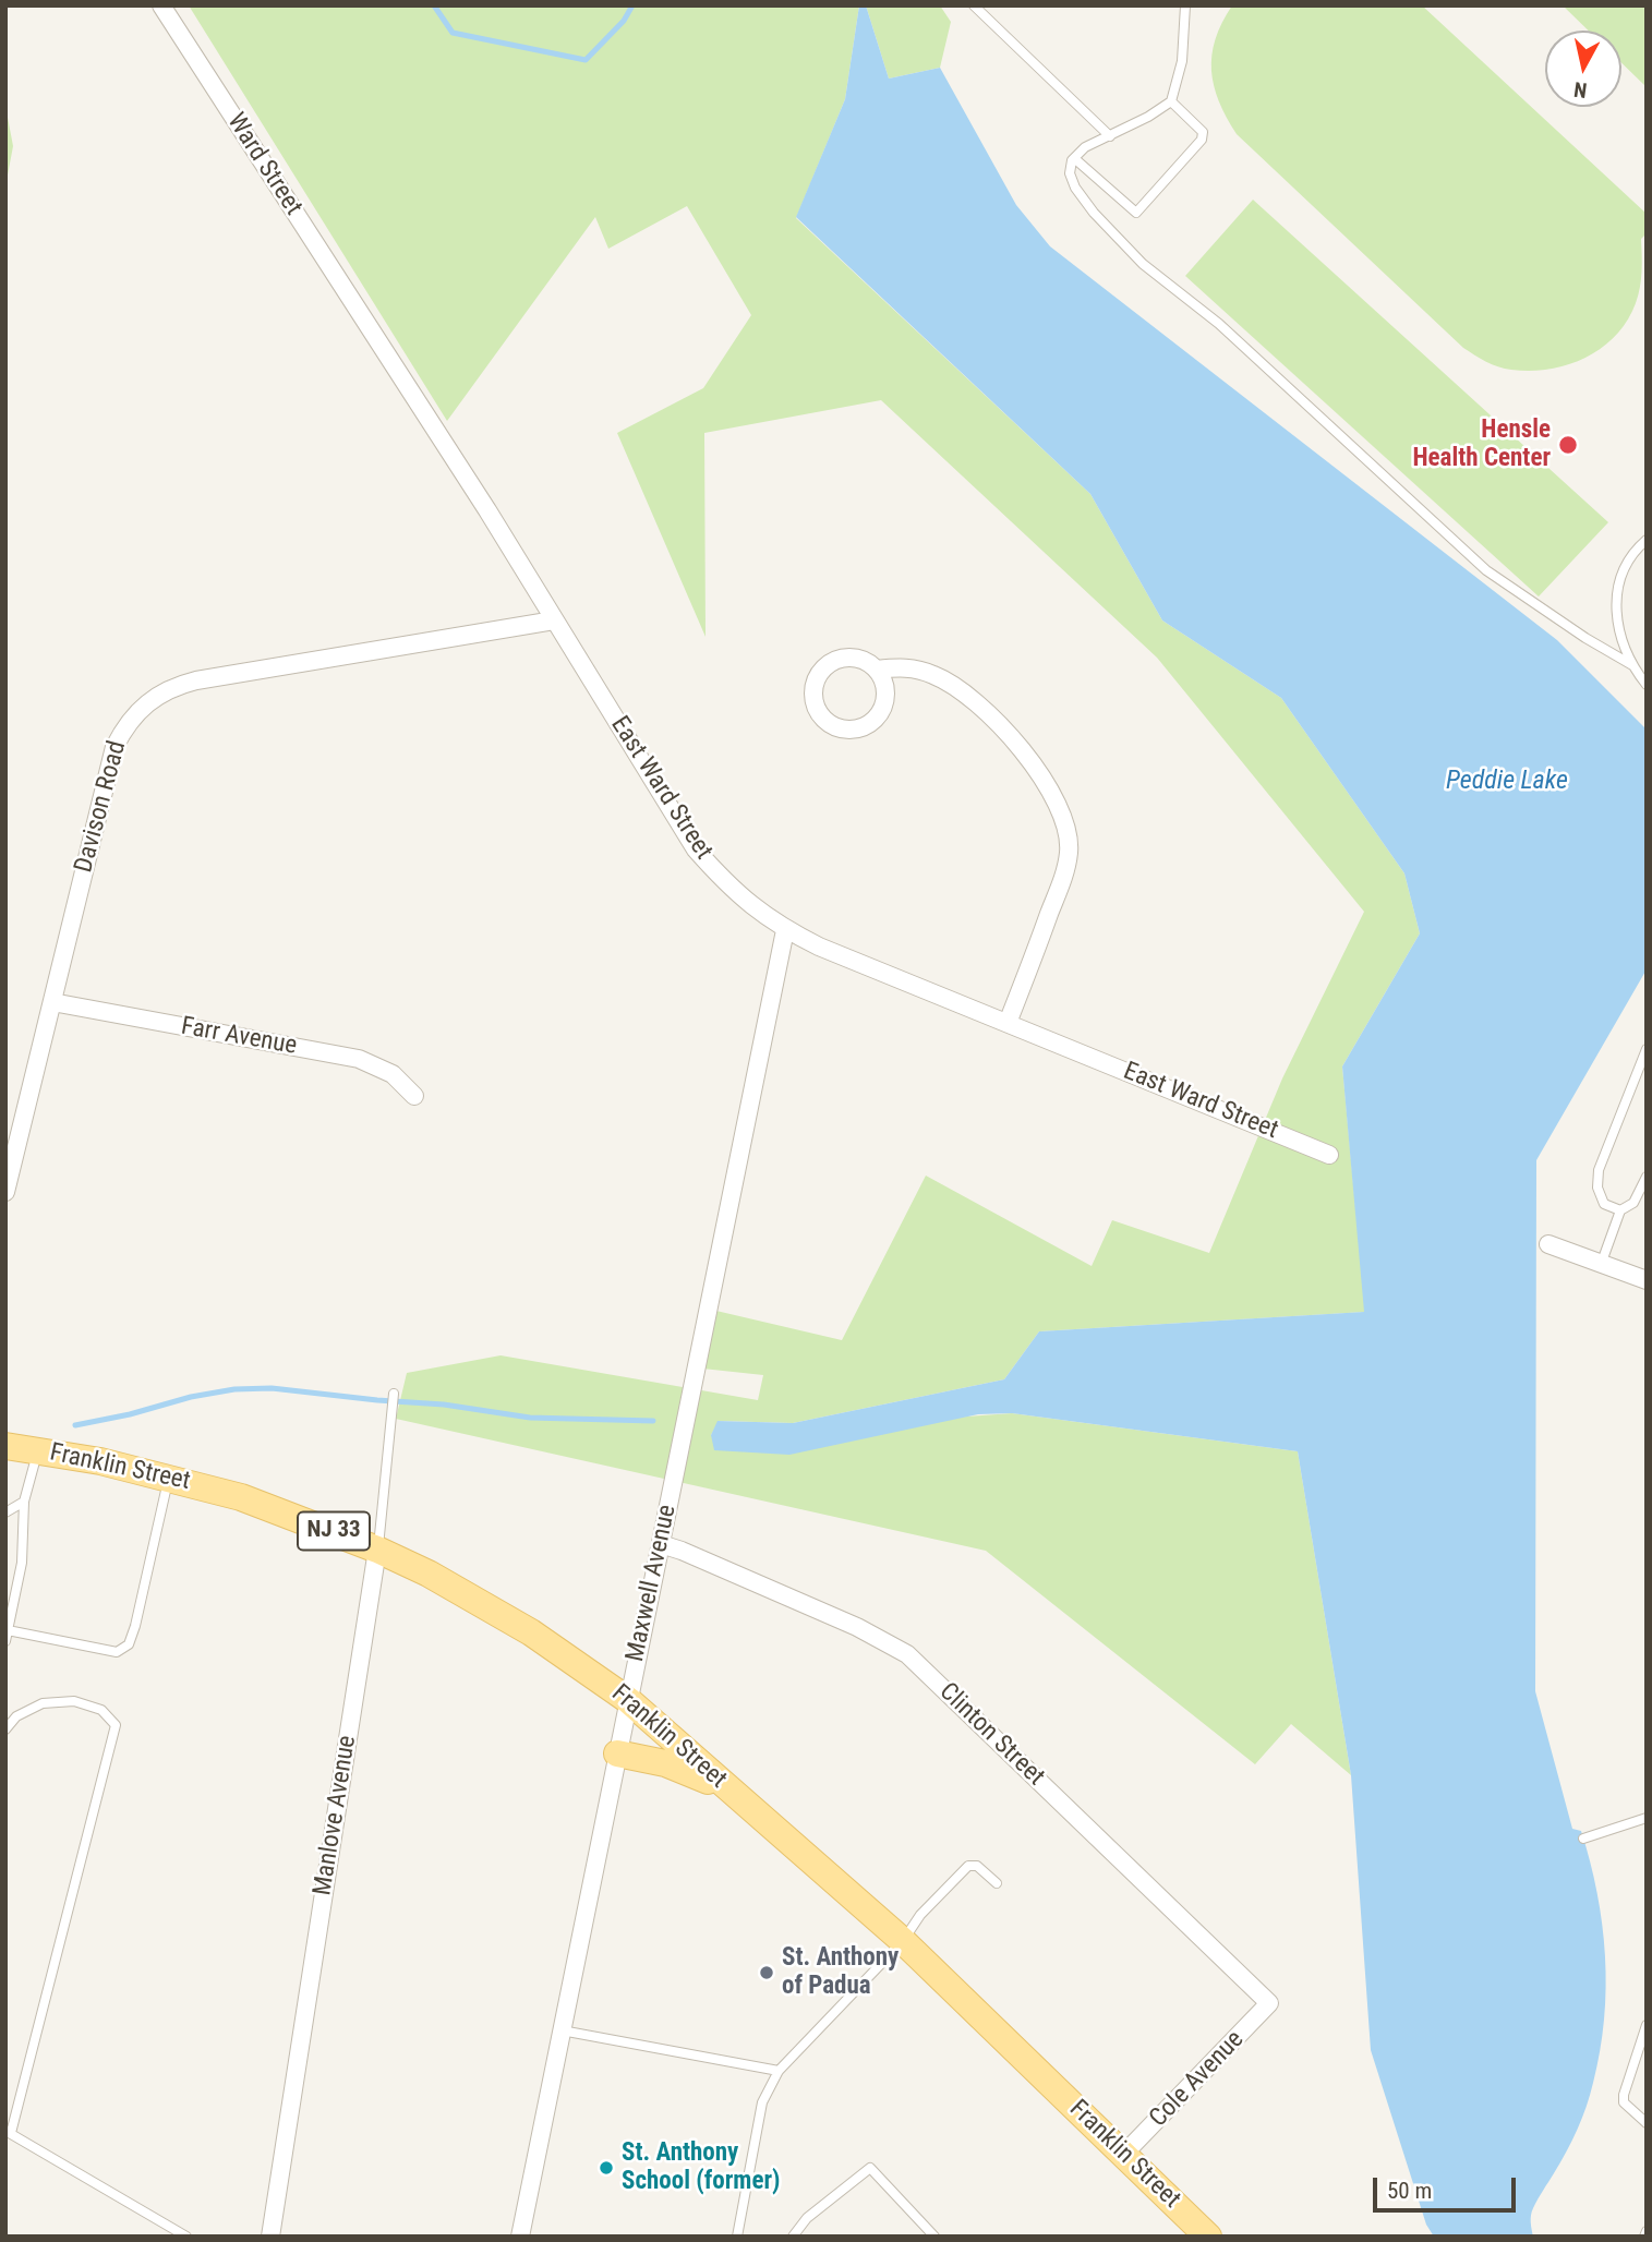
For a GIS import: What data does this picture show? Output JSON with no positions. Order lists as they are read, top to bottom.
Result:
{
  "streets": {
    "main road": ["Franklin Street", "NJ 33"],
    "street": [
      "Ward Street",
      "East Ward Street",
      "Davison Road",
      "Farr Avenue",
      "Maxwell Avenue",
      "Clinton Street",
      "Manlove Avenue",
      "Cole Avenue"
    ]
  },
  "crossings": [
    ["Ward Street", "East Ward Street"],
    ["East Ward Street", "Davison Road"],
    ["East Ward Street", "Maxwell Avenue"],
    ["Davison Road", "Farr Avenue"],
    ["Franklin Street", "Maxwell Avenue"],
    ["Franklin Street", "Manlove Avenue"],
    ["Franklin Street", "Cole Avenue"],
    ["Maxwell Avenue", "Clinton Street"],
    ["Clinton Street", "Cole Avenue"]
  ],
  "water": ["Peddie Lake"],
  "places": ["Hensle Health Center", "St. Anthony of Padua", "St. Anthony School (former)"],
  "scale_bar": "50 m",
  "north": "bottom"
}
